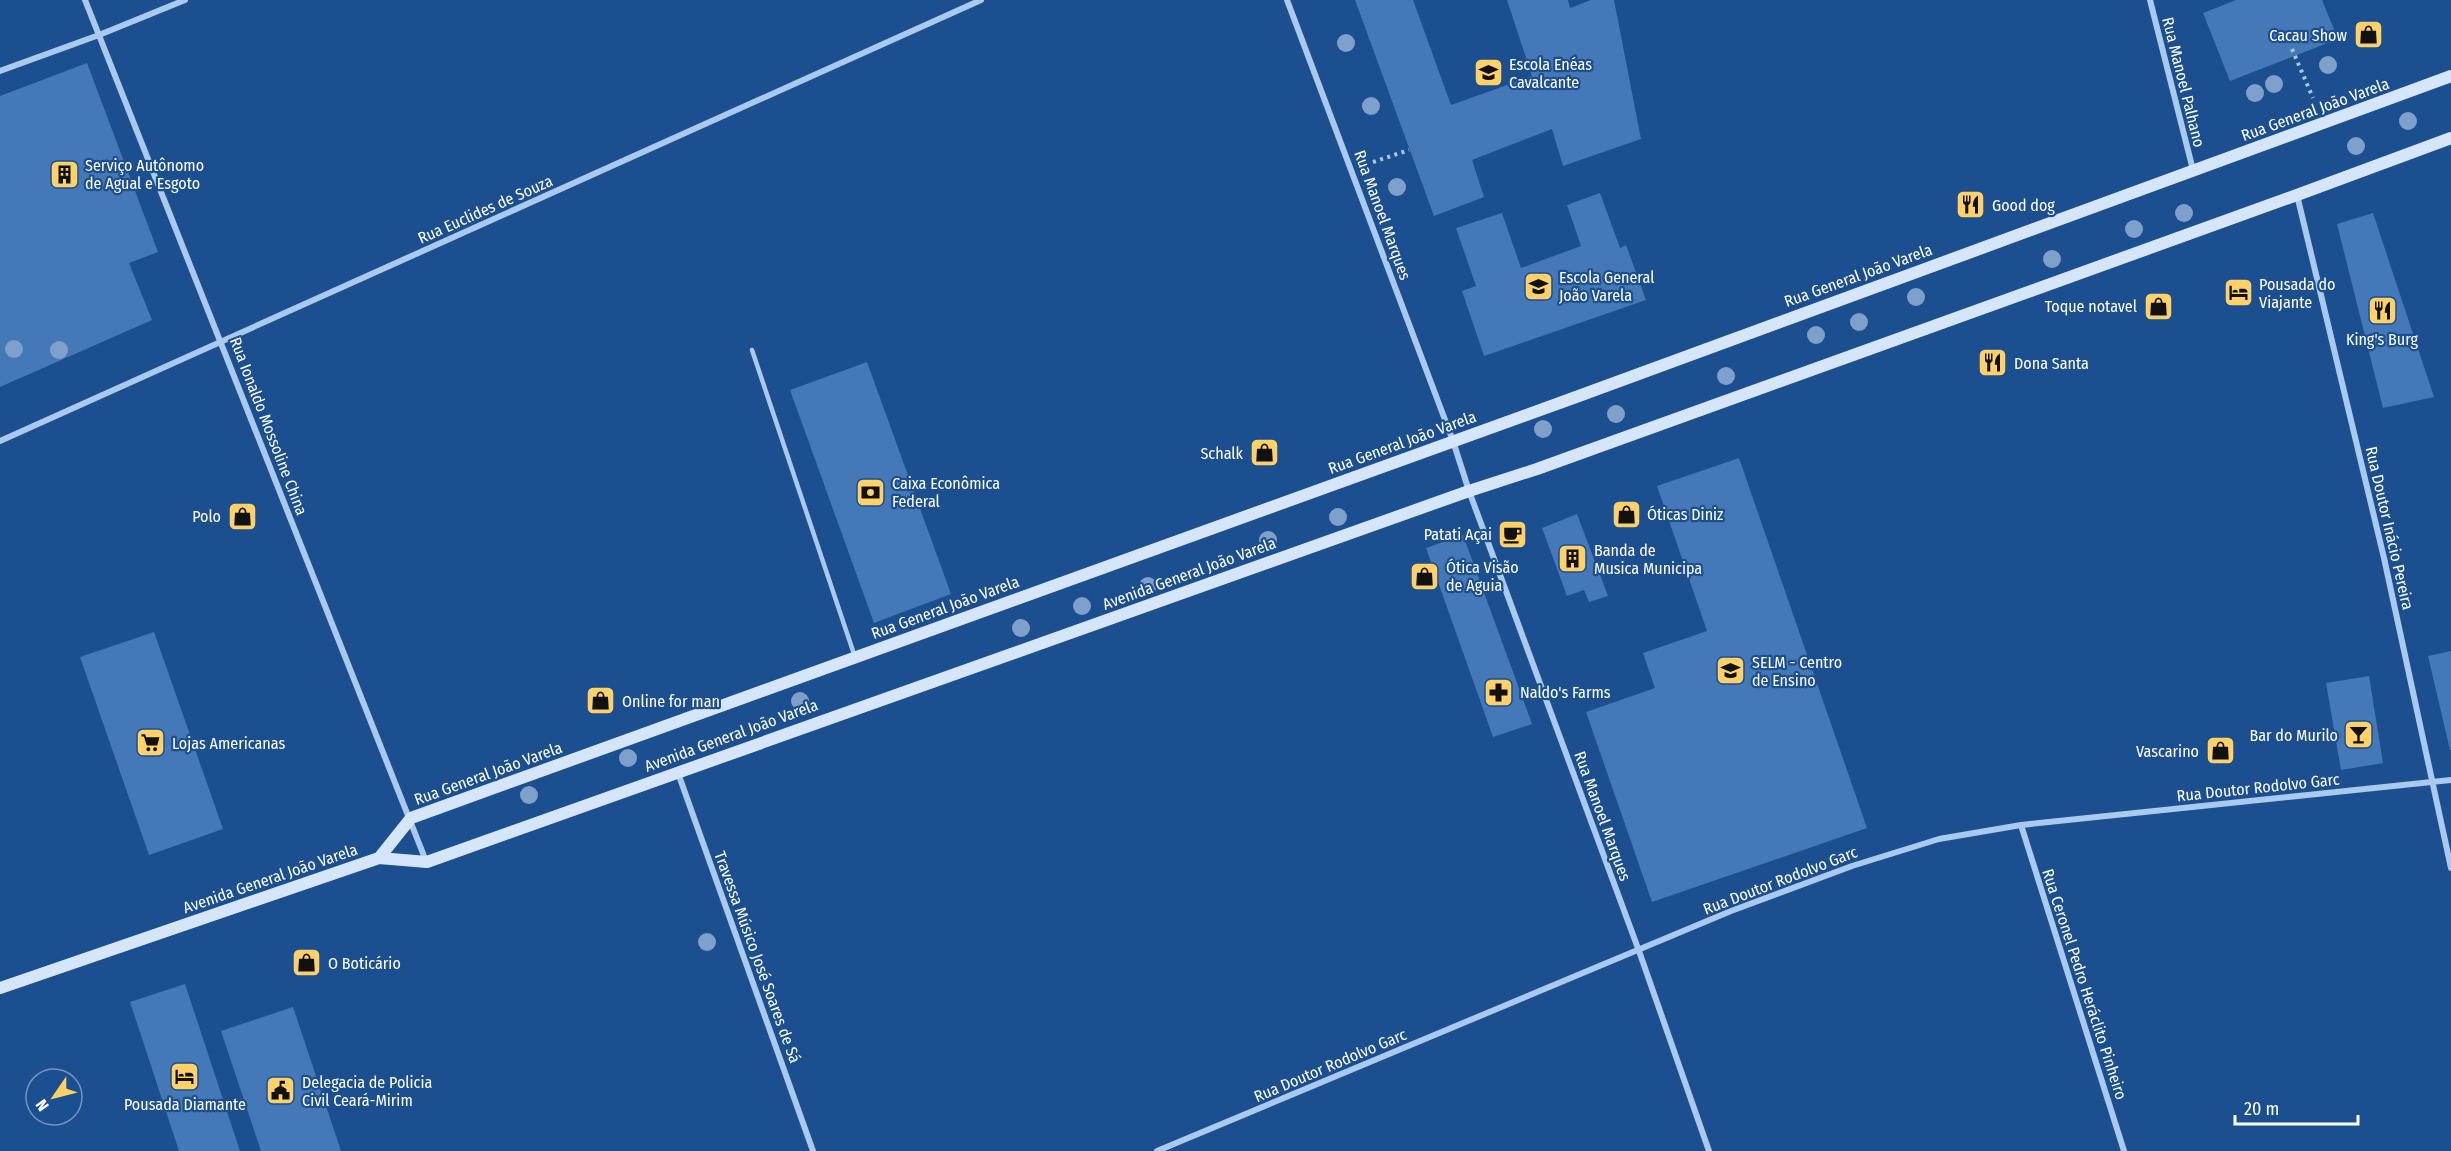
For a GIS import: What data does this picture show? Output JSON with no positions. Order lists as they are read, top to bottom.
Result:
{
  "streets": {
    "main road": ["Rua General João Varela", "Avenida General João Varela"],
    "street": [
      "Rua Manoel Palhano",
      "Rua Euclides de Souza",
      "Rua Manoel Marques",
      "Rua Ionaldo Mossoline China",
      "Rua Doutor Inácio Pereira",
      "Rua Doutor Rodolvo Garc",
      "Travessa Músico José Soares de Sá",
      "Rua Ceronel Pedro Heráclito Pinheiro"
    ]
  },
  "crossings": [
    ["Rua Manoel Palhano", "Rua General João Varela"],
    ["Rua General João Varela", "Rua Manoel Marques"],
    ["Rua General João Varela", "Rua Ionaldo Mossoline China"],
    ["Rua General João Varela", "Avenida General João Varela"],
    ["Rua Euclides de Souza", "Rua Ionaldo Mossoline China"],
    ["Rua Manoel Marques", "Avenida General João Varela"],
    ["Rua Manoel Marques", "Rua Doutor Rodolvo Garc"],
    ["Rua Ionaldo Mossoline China", "Avenida General João Varela"],
    ["Rua Doutor Inácio Pereira", "Rua Doutor Rodolvo Garc"],
    ["Avenida General João Varela", "Travessa Músico José Soares de Sá"],
    ["Rua Doutor Rodolvo Garc", "Rua Ceronel Pedro Heráclito Pinheiro"]
  ],
  "places": {
    "shop": [
      "Cacau Show",
      "Toque notavel",
      "Schalk",
      "Óticas Diniz",
      "Polo",
      "Ótica Visão de Aguia",
      "Online for man",
      "Vascarino",
      "O Boticário"
    ],
    "school or university": ["Escola Enéas Cavalcante", "Escola General João Varela", "SELM - Centro de Ensino"],
    "building": ["Serviço Autônomo de Agual e Esgoto", "Banda de Musica Municipa"],
    "restaurant": ["Good dog", "King's Burg", "Dona Santa"],
    "hotel": ["Pousada do Viajante", "Pousada Diamante"],
    "bank": ["Caixa Econômica Federal"],
    "cafe": ["Patati Açai"],
    "pharmacy": ["Naldo's Farms"],
    "bar": ["Bar do Murilo"],
    "supermarket": ["Lojas Americanas"],
    "public building": ["Delegacia de Policia Civil Ceará-Mirim"]
  },
  "scale_bar": "20 m",
  "north": "bottom left"
}
